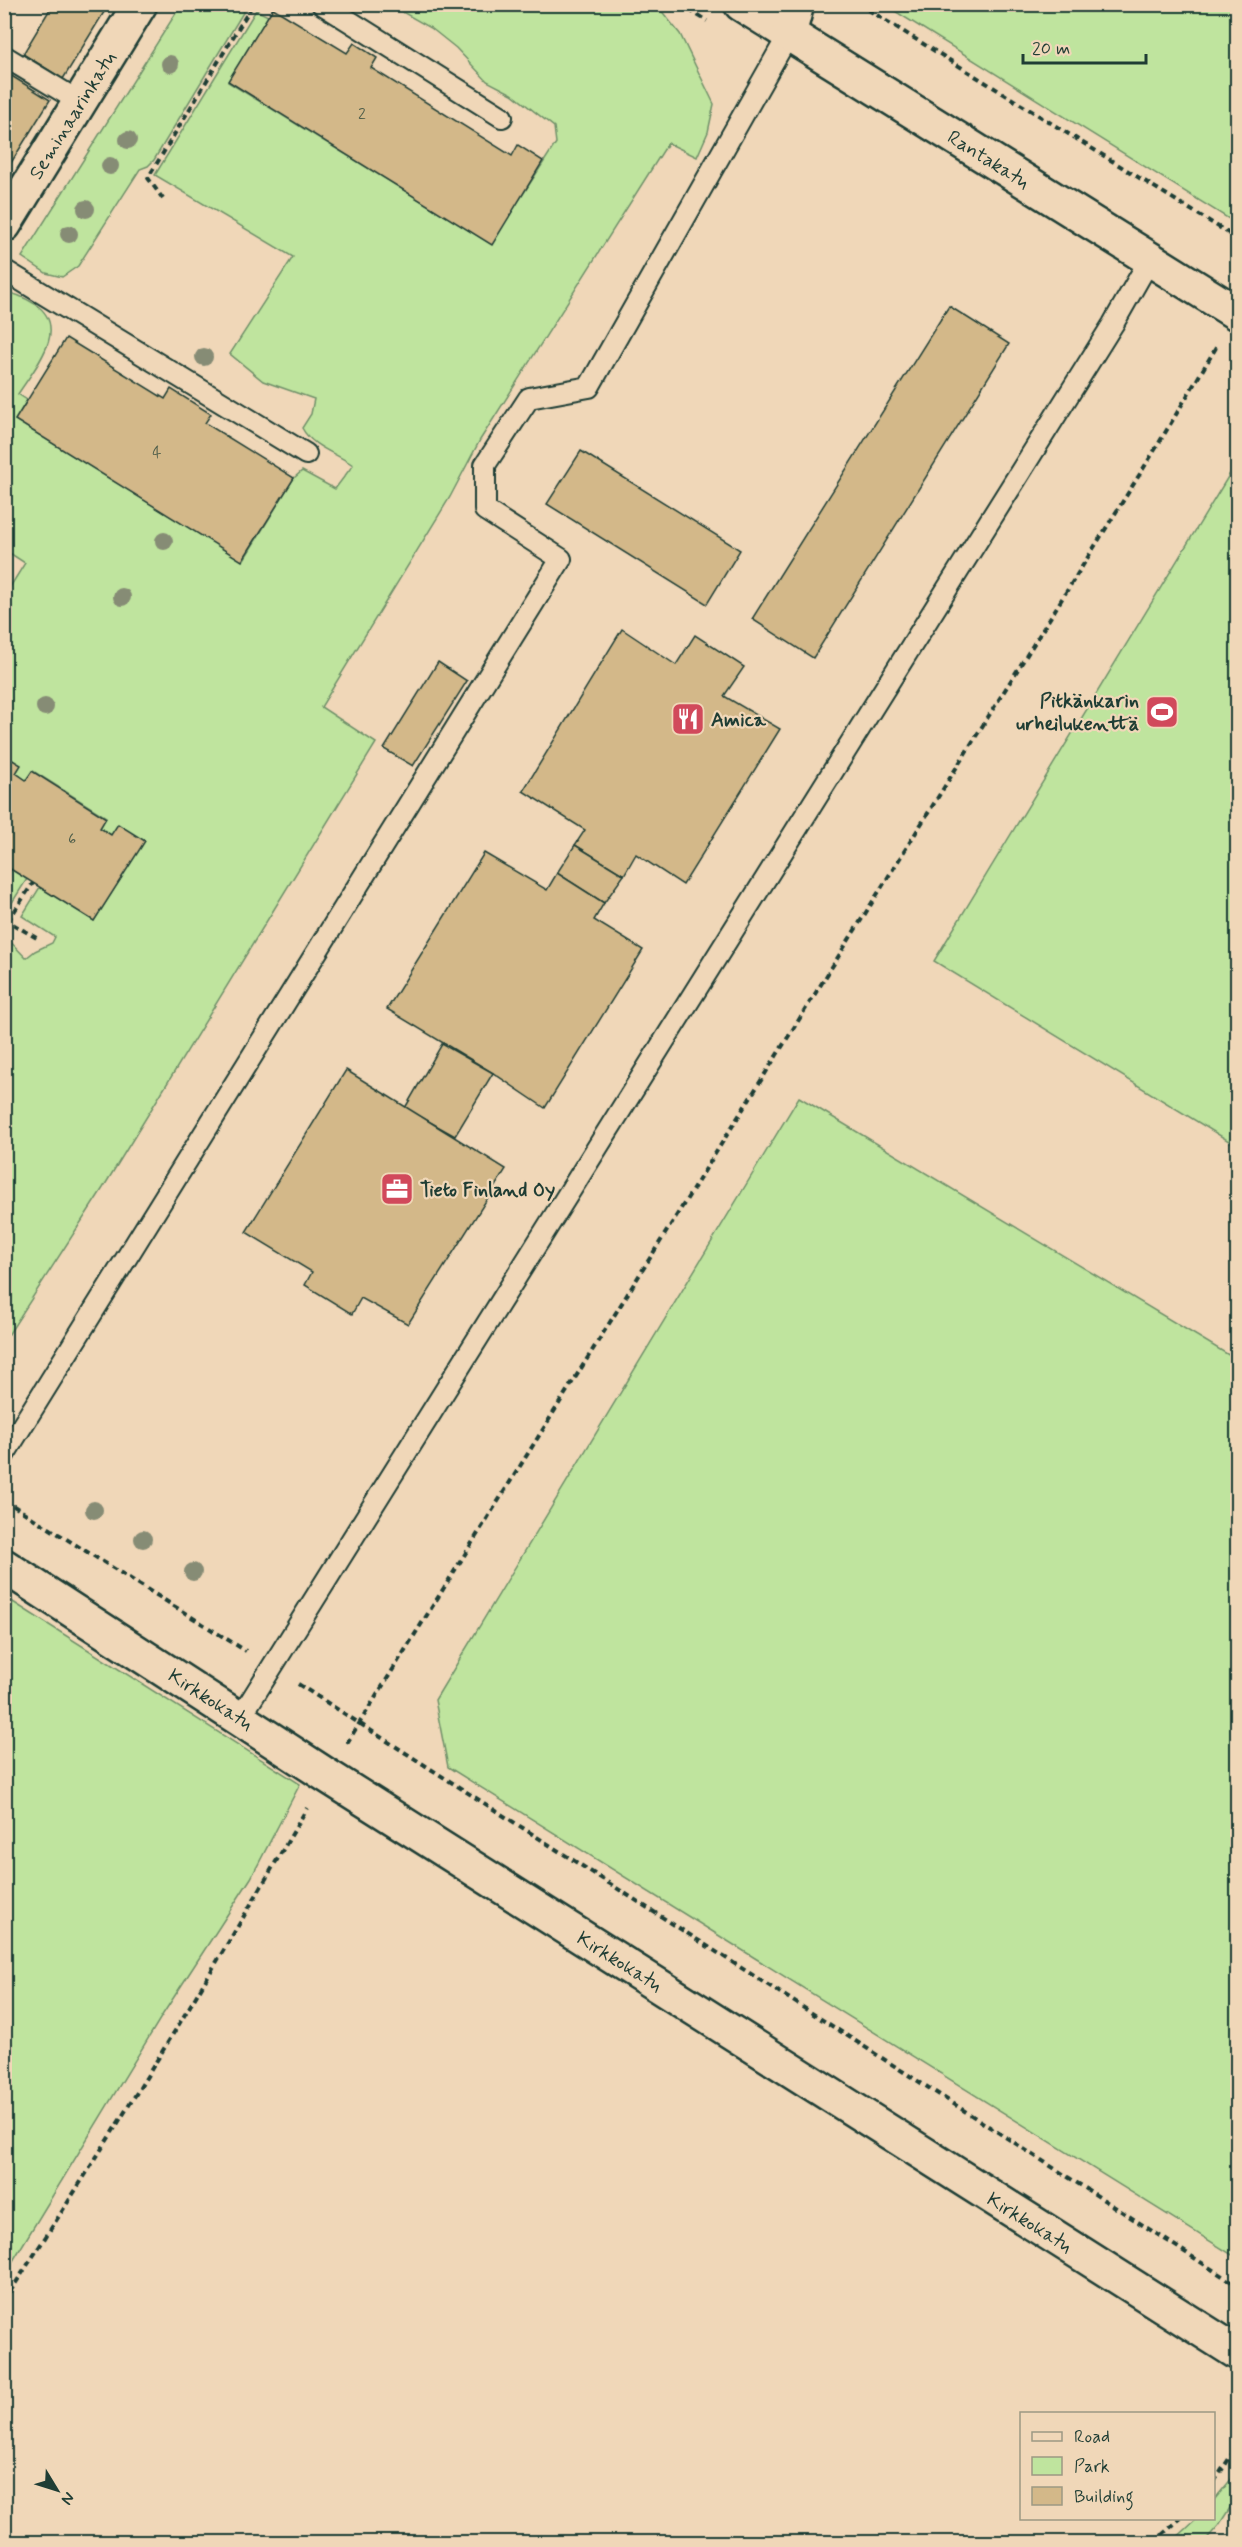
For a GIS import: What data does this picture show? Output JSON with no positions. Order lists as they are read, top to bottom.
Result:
{
  "streets": {
    "street": ["Seminaarinkatu", "Rantakatu", "Kirkkokatu"]
  },
  "places": {
    "sports": ["Pitkänkarin urheilukenttä"],
    "restaurant": ["Amica"],
    "office": ["Tieto Finland Oy"]
  },
  "house_numbers": ["2", "4", "6"],
  "legend": ["Road", "Park", "Building"],
  "scale_bar": "20 m",
  "north": "bottom right"
}
